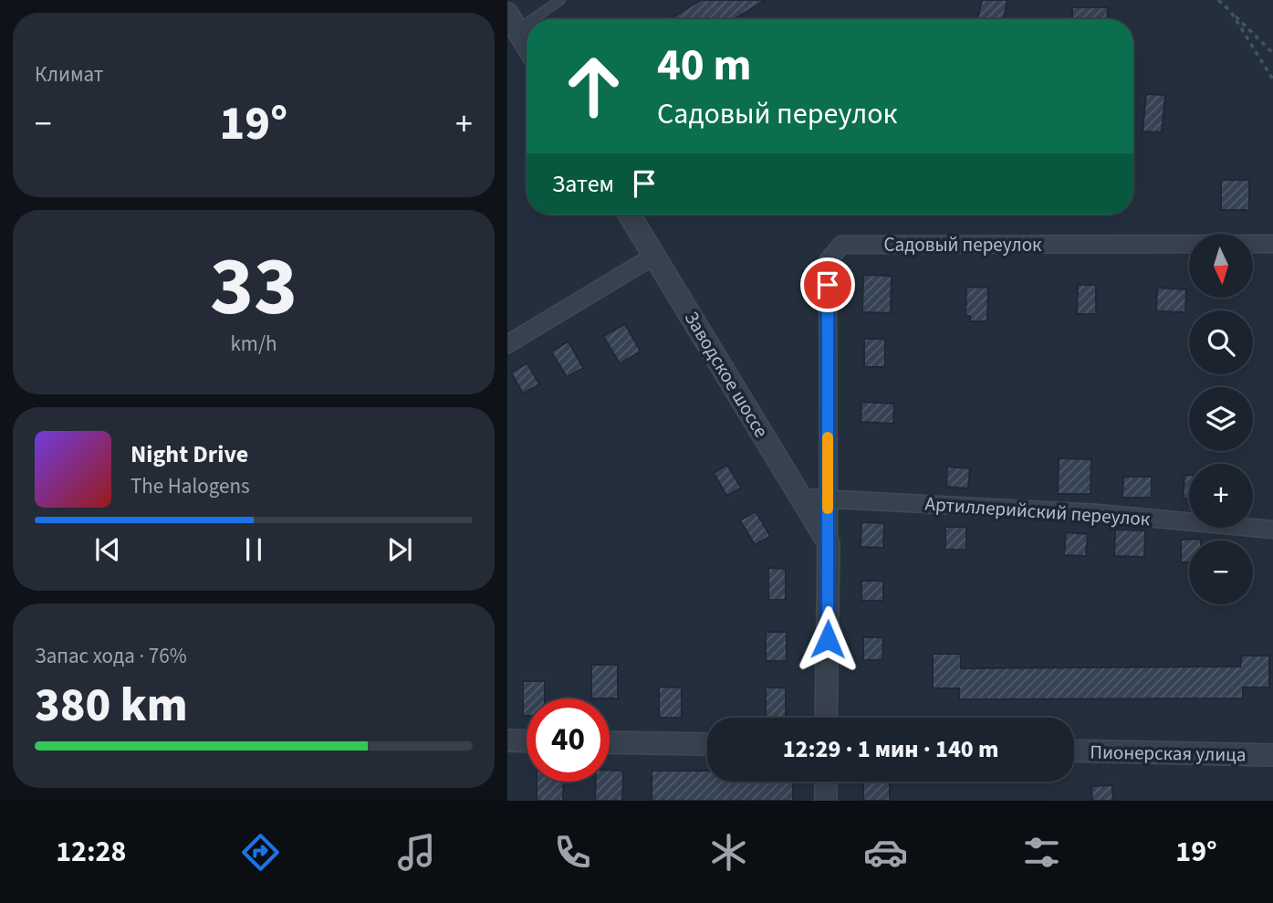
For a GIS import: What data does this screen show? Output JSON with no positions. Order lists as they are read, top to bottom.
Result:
{
  "streets": {
    "street": [
      "Садовый переулок",
      "Заводское шоссе",
      "Артиллерийский переулок",
      "Пионерская улица"
    ]
  },
  "crossings": [
    ["Садовый переулок", "Заводское шоссе"],
    ["Садовый переулок", "Артиллерийский переулок"],
    ["Заводское шоссе", "Артиллерийский переулок"]
  ],
  "north": "bottom",
  "page": {
    "tile": [
      "Климат",
      ["33", "km/h"],
      ["Запас хода · 76%", "380 km"]
    ],
    "turn": ["40 m", "Садовый переулок"],
    "heat": ["−", "19°", "+"],
    "then": "Затем",
    "map_buttons": ["+", "−"],
    "song": ["Night Drive", "The Halogens"],
    "limit": "40",
    "trip": "12:29 · 1 мин · 140 m",
    "tabs": ["12:28", "19°"]
  }
}
